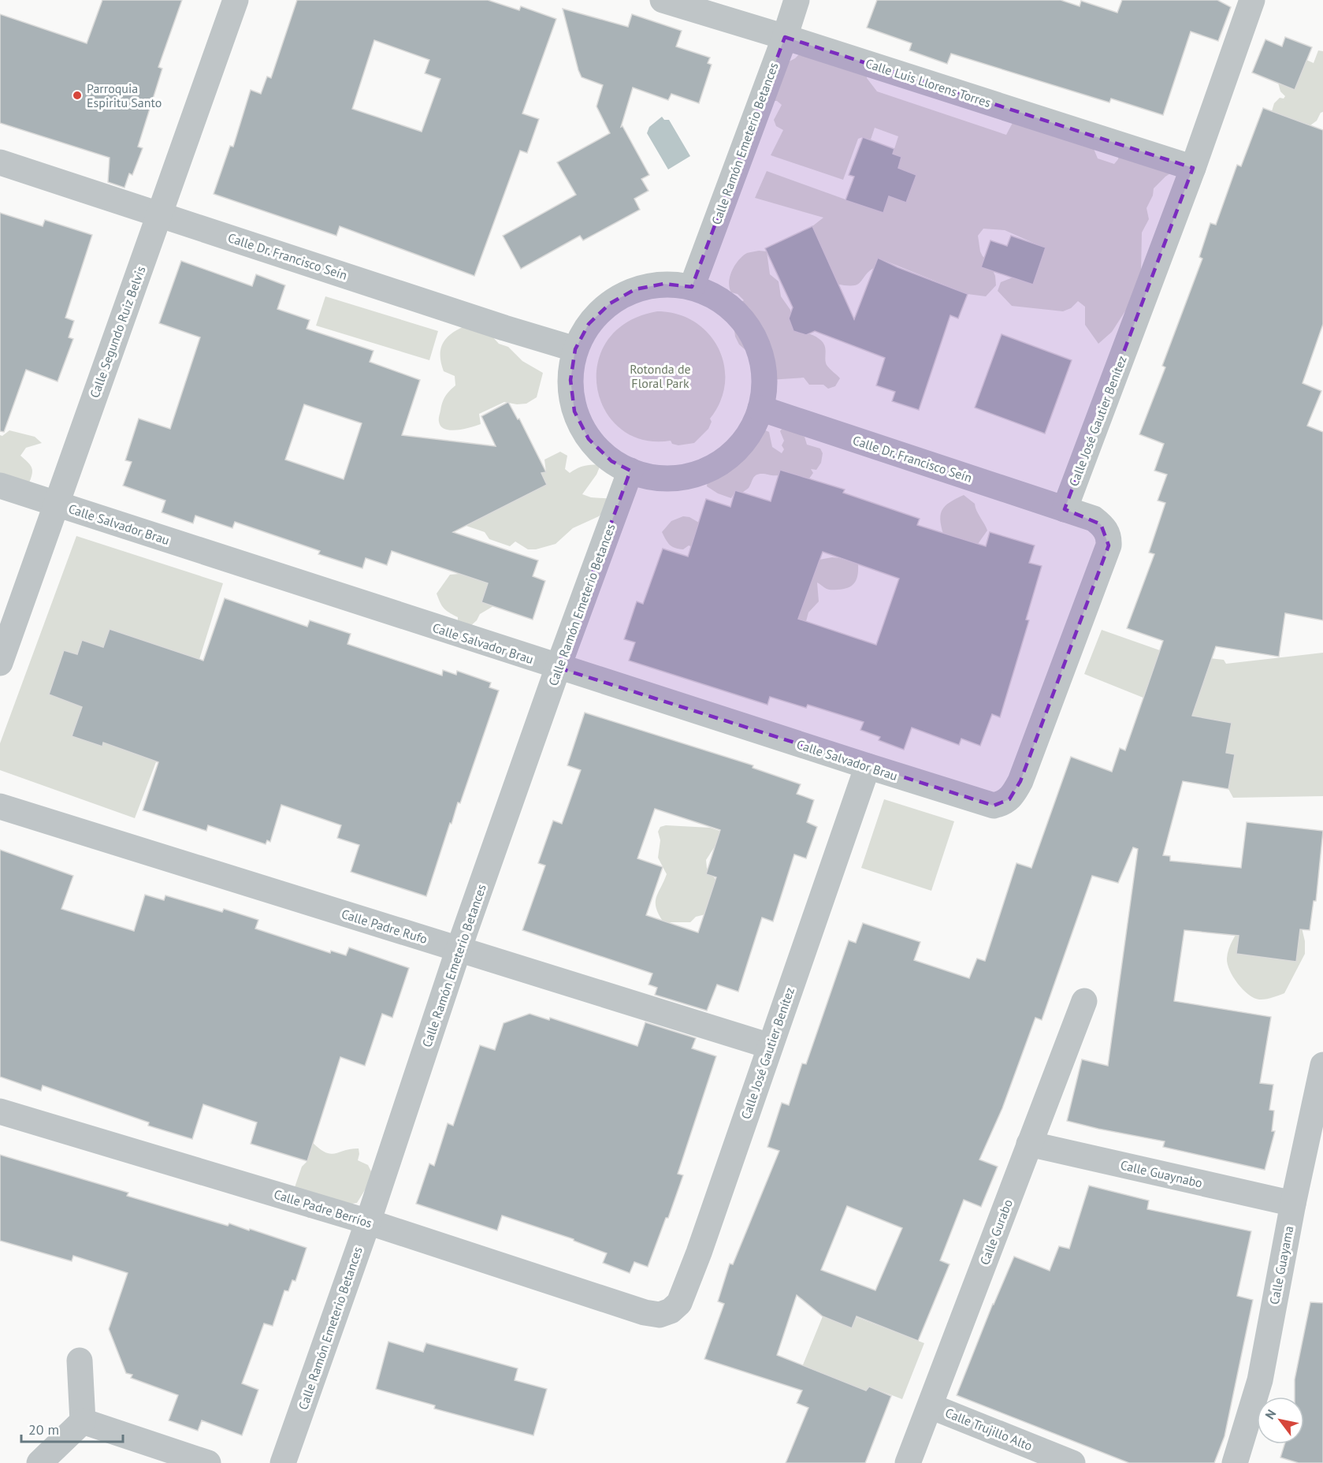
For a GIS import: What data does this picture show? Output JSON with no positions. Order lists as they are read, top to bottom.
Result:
{
  "streets": {
    "street": [
      "Calle Luis Llorens Torres",
      "Calle Ramón Emeterio Betances",
      "Calle Dr. Francisco Seín",
      "Calle Segundo Ruiz Belvis",
      "Calle José Gautier Benítez",
      "Calle Salvador Brau",
      "Calle Padre Rufo",
      "Calle Guaynabo",
      "Calle Padre Berríos",
      "Calle Gurabo",
      "Calle Guayama",
      "Calle Trujillo Alto"
    ]
  },
  "crossings": [
    ["Calle Luis Llorens Torres", "Calle Ramón Emeterio Betances"],
    ["Calle Luis Llorens Torres", "Calle José Gautier Benítez"],
    ["Calle Ramón Emeterio Betances", "Calle Salvador Brau"],
    ["Calle Ramón Emeterio Betances", "Calle Padre Rufo"],
    ["Calle Ramón Emeterio Betances", "Calle Padre Berríos"],
    ["Calle Dr. Francisco Seín", "Calle Segundo Ruiz Belvis"],
    ["Calle Dr. Francisco Seín", "Calle José Gautier Benítez"],
    ["Calle Dr. Francisco Seín", "Calle Salvador Brau"],
    ["Calle Segundo Ruiz Belvis", "Calle Salvador Brau"],
    ["Calle José Gautier Benítez", "Calle Salvador Brau"],
    ["Calle José Gautier Benítez", "Calle Padre Rufo"],
    ["Calle José Gautier Benítez", "Calle Padre Berríos"],
    ["Calle Guaynabo", "Calle Gurabo"],
    ["Calle Guaynabo", "Calle Guayama"],
    ["Calle Gurabo", "Calle Trujillo Alto"]
  ],
  "parks": ["Rotonda de Floral Park"],
  "places": ["Parroquia Espiritu Santo"],
  "scale_bar": "20 m",
  "north": "top left"
}
